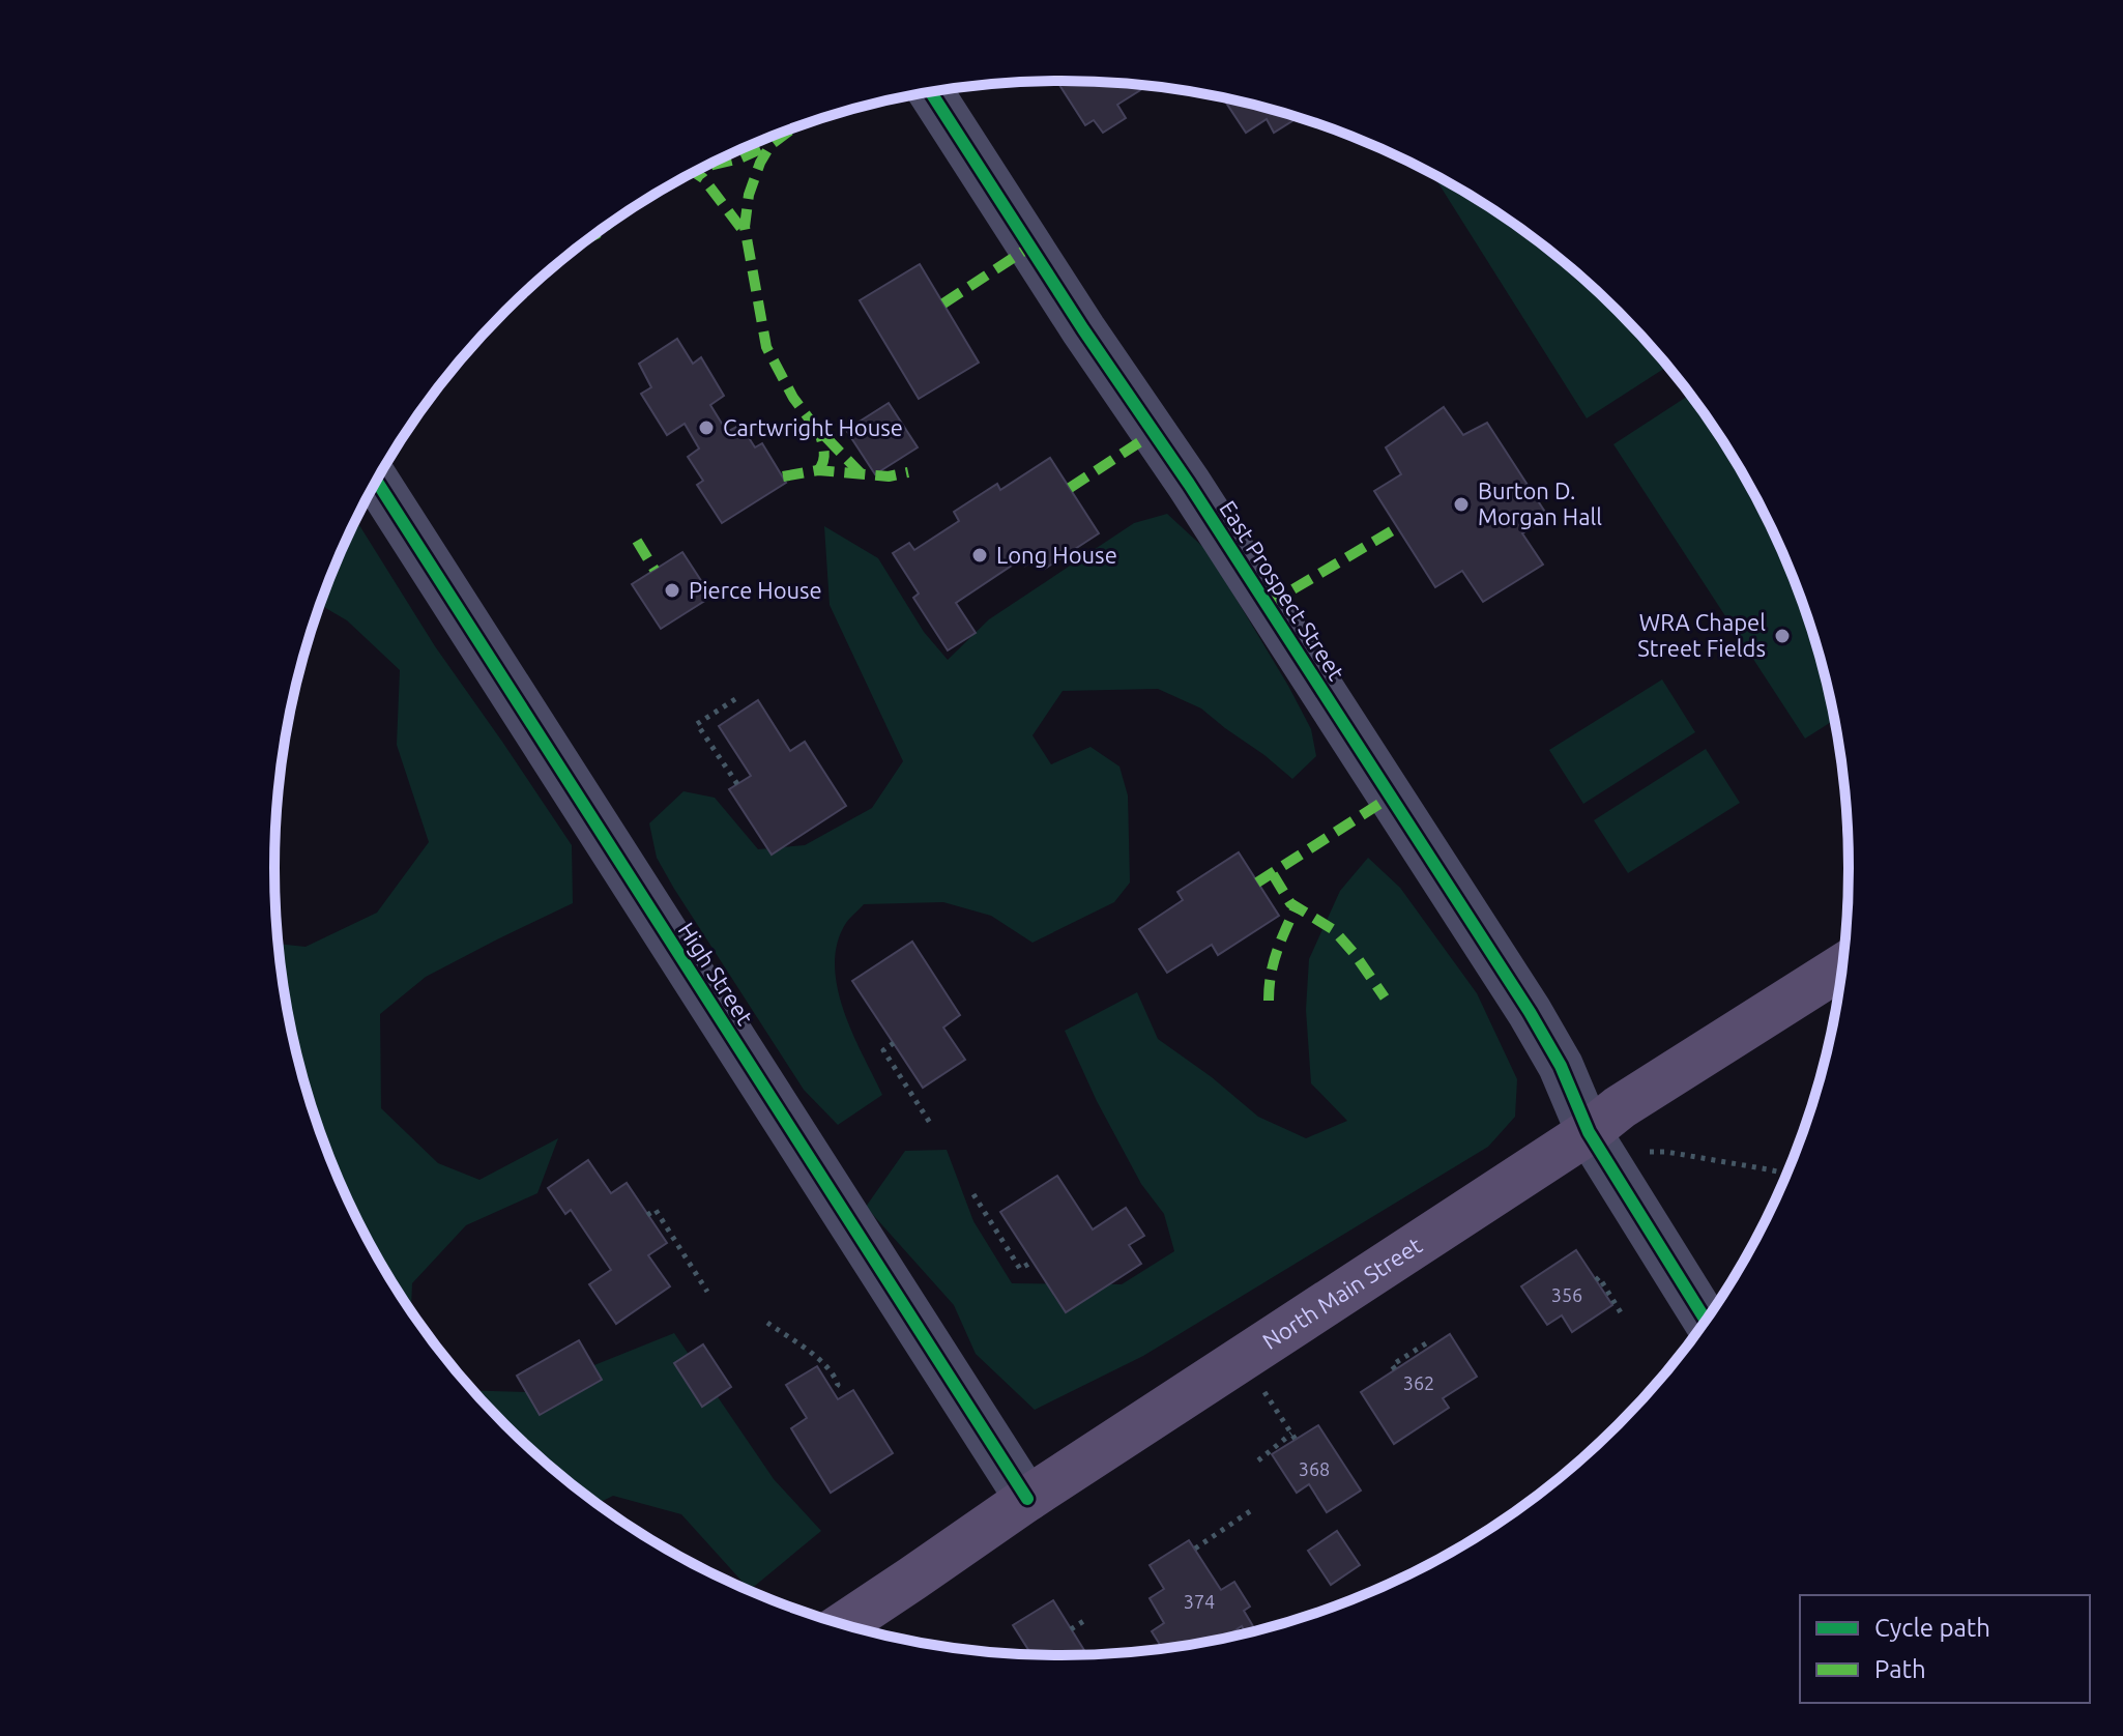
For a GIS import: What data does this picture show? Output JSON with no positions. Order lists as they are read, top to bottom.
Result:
{
  "streets": {
    "main road": ["North Main Street"],
    "street": ["East Prospect Street", "High Street"]
  },
  "crossings": [
    ["East Prospect Street", "North Main Street"],
    ["High Street", "North Main Street"]
  ],
  "places": [
    "Cartwright House",
    "Burton D. Morgan Hall",
    "Long House",
    "Pierce House",
    "WRA Chapel Street Fields"
  ],
  "house_numbers": [
    "356",
    "362",
    "368",
    "374"
  ],
  "legend": ["Cycle path", "Path"]
}
